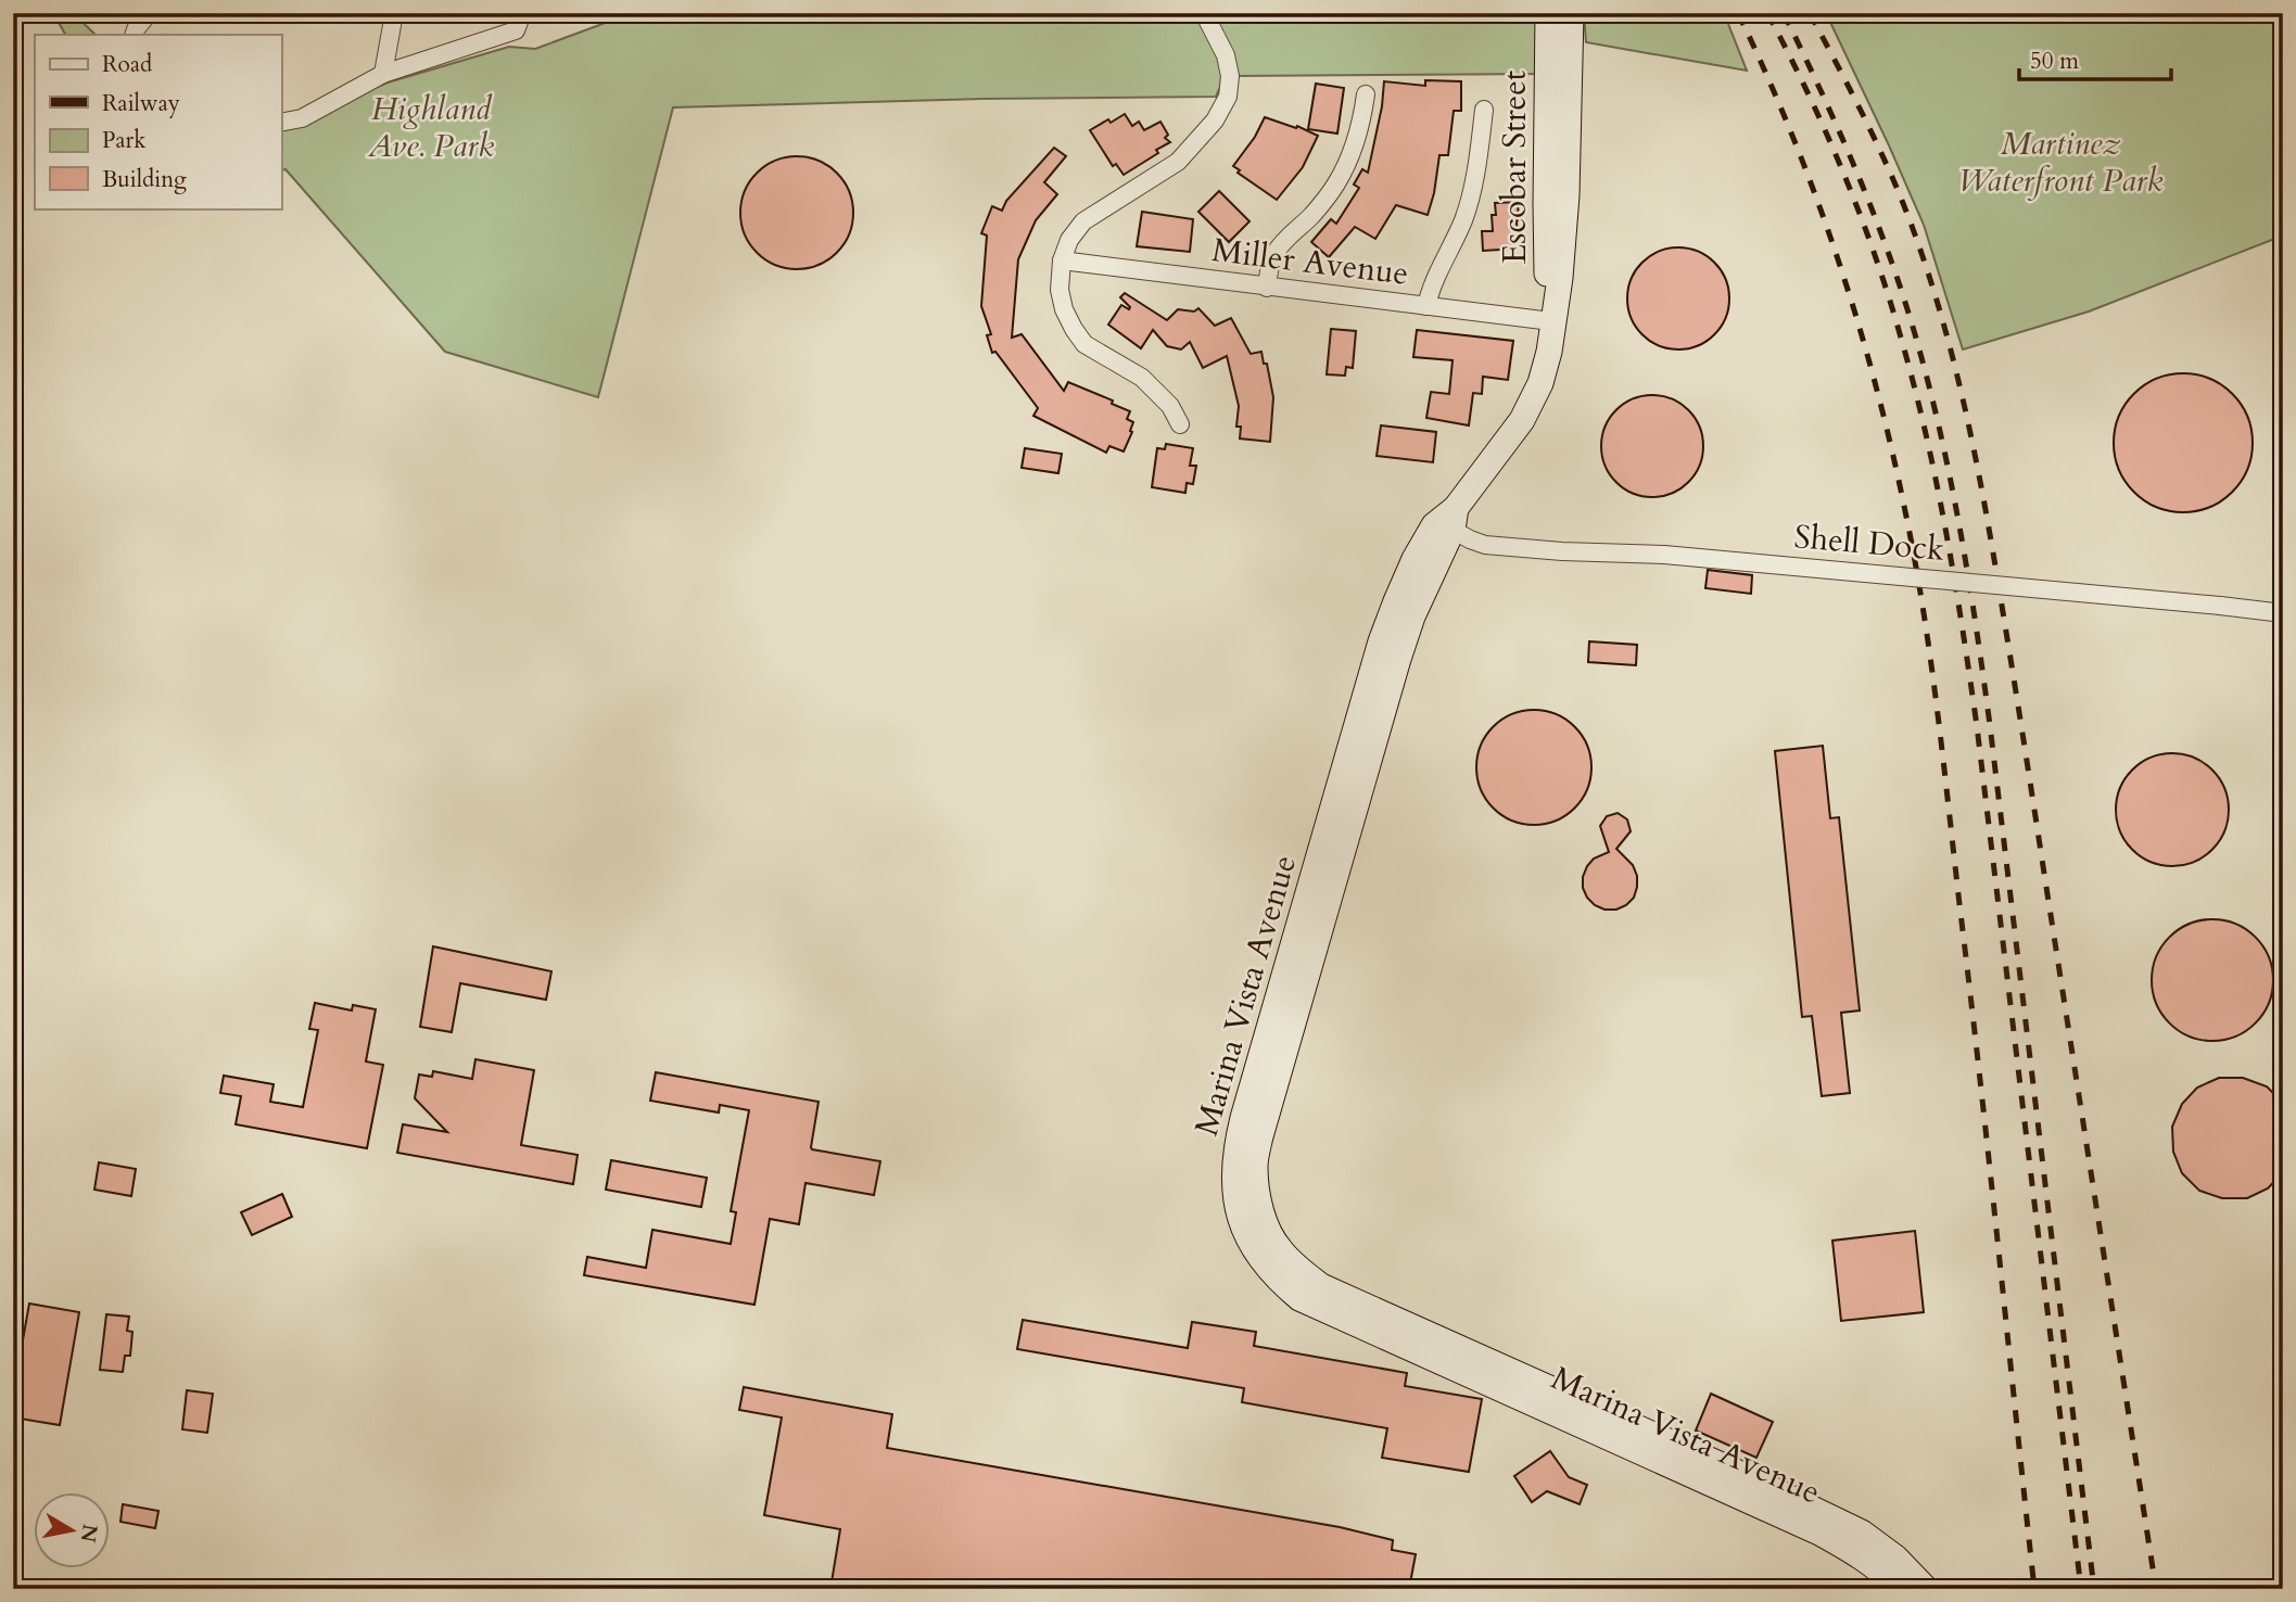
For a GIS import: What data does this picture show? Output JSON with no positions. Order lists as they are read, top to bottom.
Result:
{
  "streets": {
    "main road": ["Escobar Street", "Marina Vista Avenue"],
    "street": ["Miller Avenue", "Shell Dock"]
  },
  "crossings": [
    ["Escobar Street", "Miller Avenue"],
    ["Escobar Street", "Marina Vista Avenue"],
    ["Miller Avenue", "Marina Vista Avenue"],
    ["Shell Dock", "Marina Vista Avenue"]
  ],
  "parks": ["Highland Ave. Park", "Martinez Waterfront Park"],
  "legend": [
    "Road",
    "Railway",
    "Park",
    "Building"
  ],
  "scale_bar": "50 m",
  "north": "right"
}
